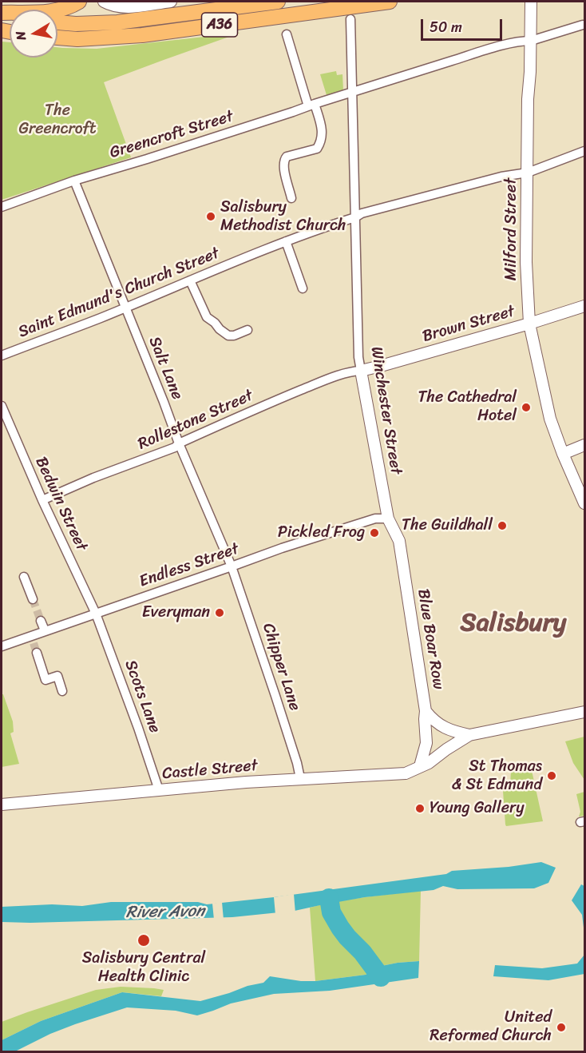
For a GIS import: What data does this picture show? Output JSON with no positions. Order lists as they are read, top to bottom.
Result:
{
  "streets": {
    "highway": ["A36"],
    "street": [
      "Greencroft Street",
      "Milford Street",
      "Saint Edmund's Church Street",
      "Brown Street",
      "Salt Lane",
      "Winchester Street",
      "Rollestone Street",
      "Bedwin Street",
      "Endless Street",
      "Blue Boar Row",
      "Chipper Lane",
      "Scots Lane",
      "Castle Street"
    ]
  },
  "crossings": [
    ["Greencroft Street", "Milford Street"],
    ["Greencroft Street", "Salt Lane"],
    ["Greencroft Street", "Winchester Street"],
    ["Milford Street", "Saint Edmund's Church Street"],
    ["Milford Street", "Brown Street"],
    ["Saint Edmund's Church Street", "Salt Lane"],
    ["Saint Edmund's Church Street", "Winchester Street"],
    ["Brown Street", "Winchester Street"],
    ["Brown Street", "Rollestone Street"],
    ["Salt Lane", "Rollestone Street"],
    ["Salt Lane", "Endless Street"],
    ["Salt Lane", "Chipper Lane"],
    ["Winchester Street", "Rollestone Street"],
    ["Winchester Street", "Endless Street"],
    ["Winchester Street", "Blue Boar Row"],
    ["Rollestone Street", "Bedwin Street"],
    ["Bedwin Street", "Endless Street"],
    ["Bedwin Street", "Scots Lane"],
    ["Endless Street", "Blue Boar Row"],
    ["Endless Street", "Chipper Lane"],
    ["Endless Street", "Scots Lane"],
    ["Blue Boar Row", "Castle Street"],
    ["Chipper Lane", "Castle Street"],
    ["Scots Lane", "Castle Street"]
  ],
  "districts": ["Salisbury"],
  "water": ["River Avon"],
  "parks": ["The Greencroft"],
  "places": [
    "Salisbury Methodist Church",
    "The Cathedral Hotel",
    "The Guildhall",
    "Pickled Frog",
    "Everyman",
    "St Thomas & St Edmund",
    "Young Gallery",
    "Salisbury Central Health Clinic",
    "United Reformed Church"
  ],
  "scale_bar": "50 m",
  "north": "left"
}
